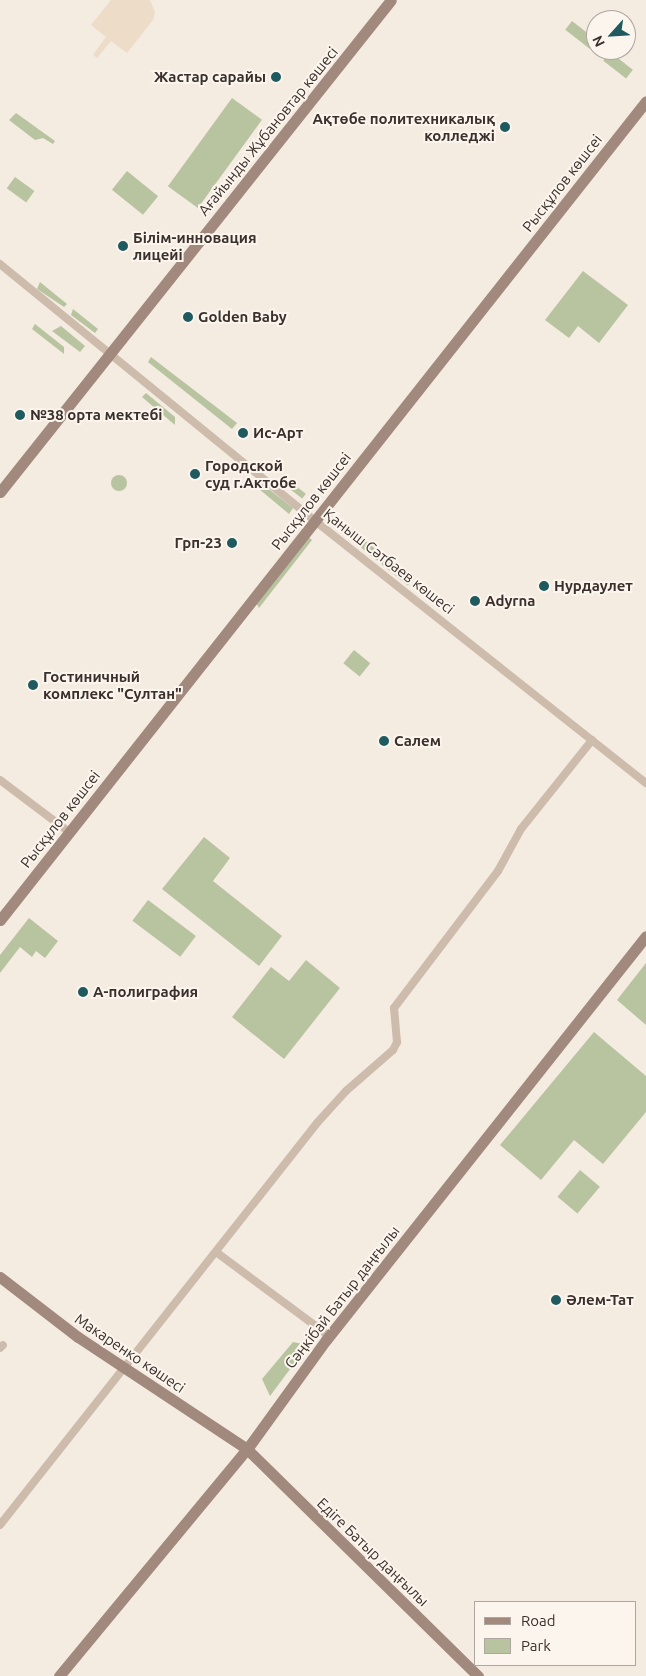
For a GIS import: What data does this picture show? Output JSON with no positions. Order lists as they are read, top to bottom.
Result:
{
  "streets": {
    "street": [
      "Ағайынды Жұбановтар көшесі",
      "Рысқұлов көшсеі",
      "Қаныш Сәтбаев көшесі",
      "Сәңкібай Батыр даңғылы",
      "Макаренко көшесі",
      "Едіге Батыр даңғылы"
    ]
  },
  "crossings": [
    ["Ағайынды Жұбановтар көшесі", "Қаныш Сәтбаев көшесі"],
    ["Рысқұлов көшсеі", "Қаныш Сәтбаев көшесі"],
    ["Сәңкібай Батыр даңғылы", "Макаренко көшесі"],
    ["Сәңкібай Батыр даңғылы", "Едіге Батыр даңғылы"],
    ["Макаренко көшесі", "Едіге Батыр даңғылы"]
  ],
  "places": [
    "Жастар сарайы",
    "Ақтөбе политехникалық колледжі",
    "Білім-инновация лицейі",
    "Golden Baby",
    "№38 орта мектебі",
    "Ис-Арт",
    "Городской суд г.Актобе",
    "Грп-23",
    "Нурдаулет",
    "Adyrna",
    "Гостиничный комплекс \"Султан\"",
    "Салем",
    "А-полиграфия",
    "Әлем-Тат"
  ],
  "legend": ["Road", "Park"],
  "north": "bottom left"
}
